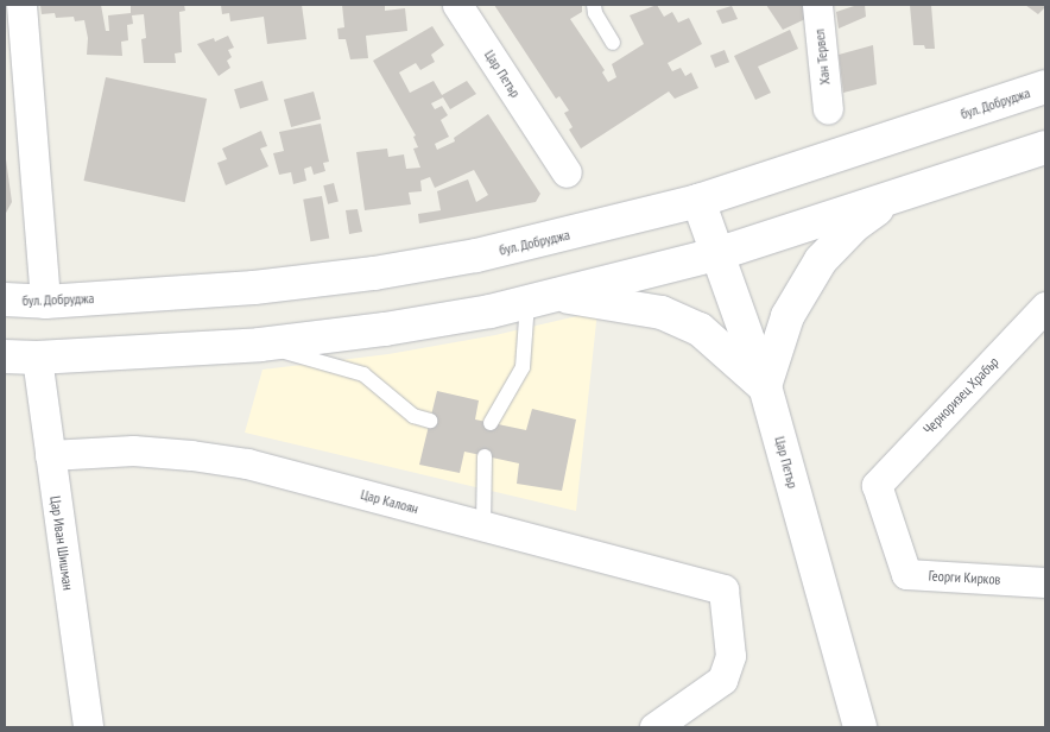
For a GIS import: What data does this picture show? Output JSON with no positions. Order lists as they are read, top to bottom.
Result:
{
  "streets": {
    "main road": ["Цар Петър", "бул. Добруджа"],
    "street": [
      "Хан Тервел",
      "Черноризец Храбър",
      "Цар Калоян",
      "Цар Иван Шишман",
      "Георги Кирков"
    ]
  },
  "crossings": [
    ["Цар Петър", "бул. Добруджа"],
    ["Черноризец Храбър", "Георги Кирков"],
    ["Цар Калоян", "Цар Иван Шишман"]
  ]
}
